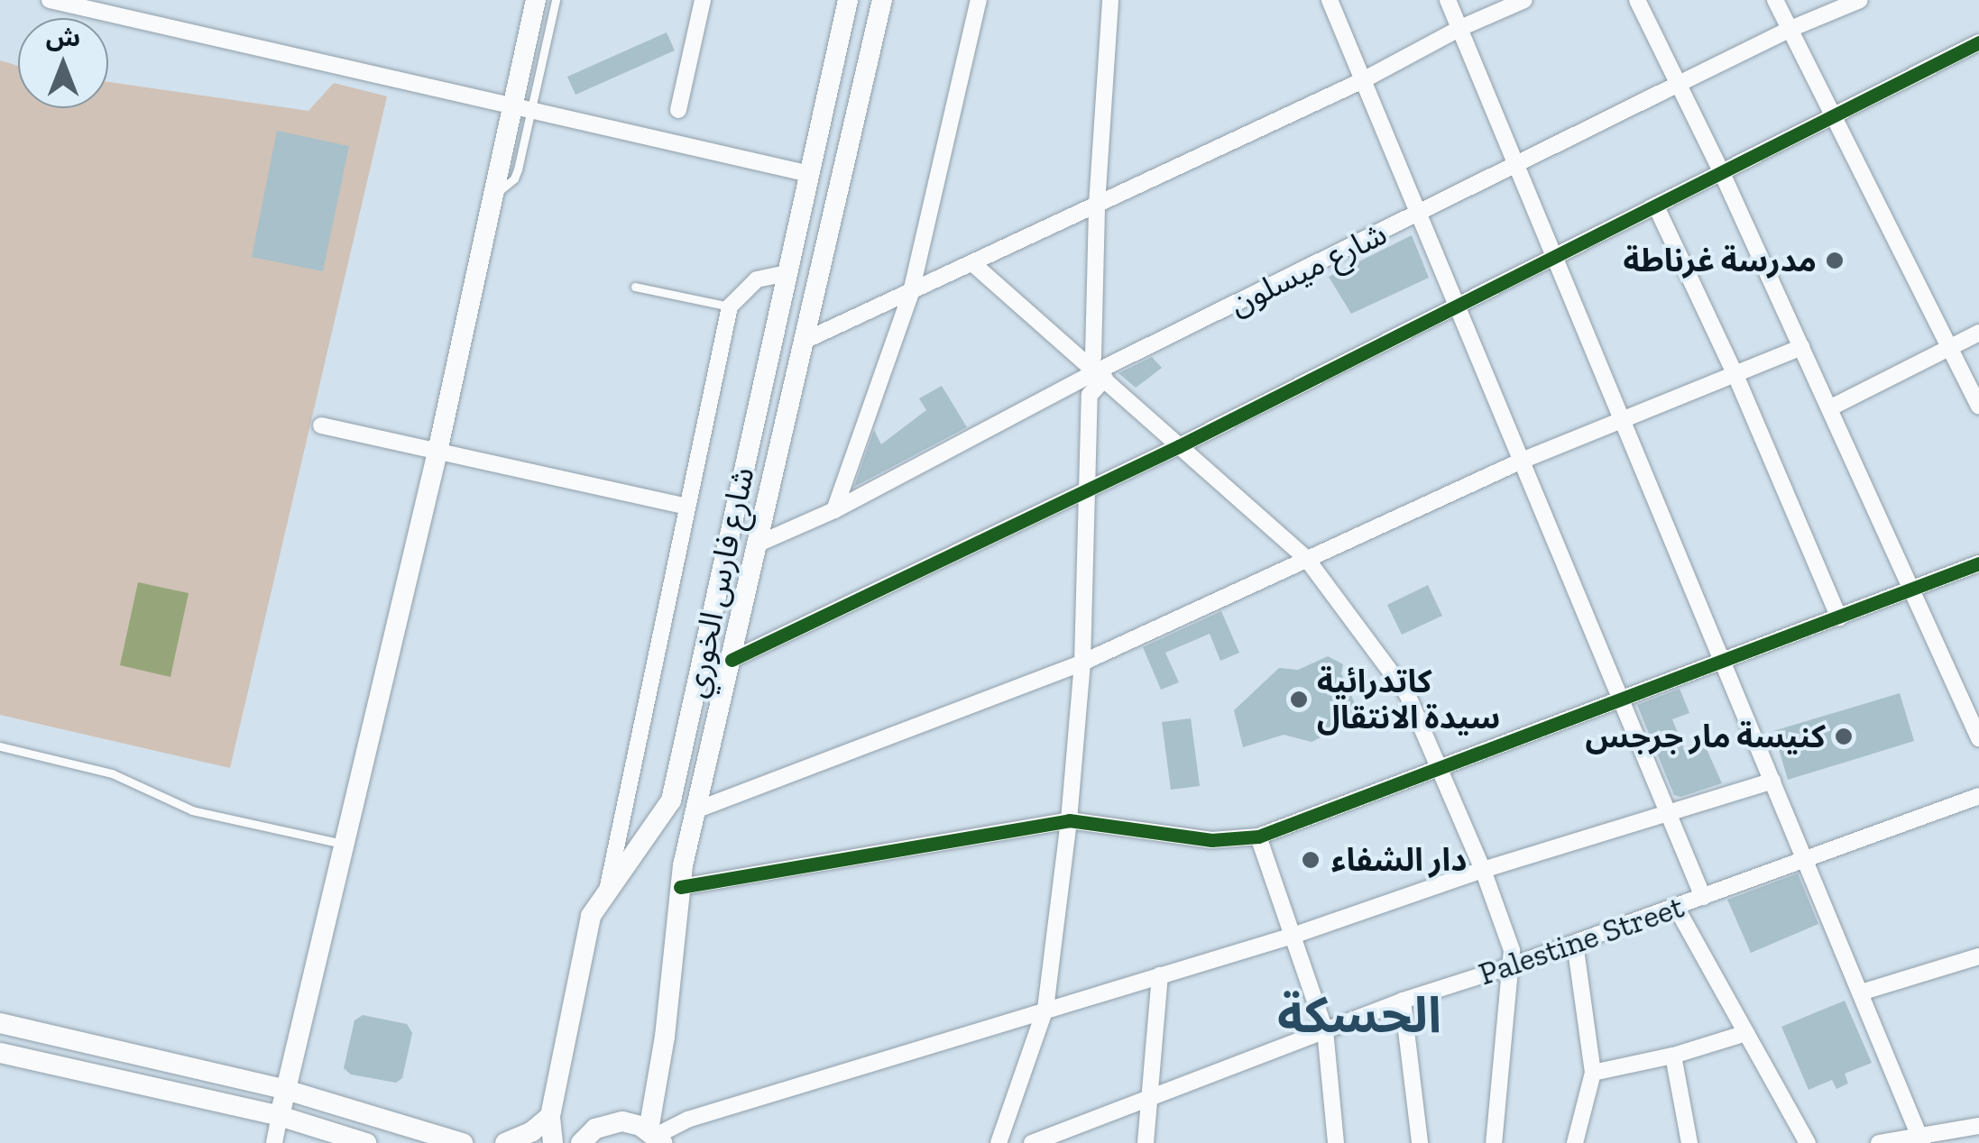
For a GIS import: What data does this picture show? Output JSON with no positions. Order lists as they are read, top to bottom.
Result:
{
  "streets": {
    "street": ["شارع ميسلون", "شارع فارس الخوري", "Palestine Street"]
  },
  "districts": ["الحسكة"],
  "places": [
    "مدرسة غرناطة",
    "كاتدرائية سيدة الانتقال",
    "كنيسة مار جرجس",
    "دار الشفاء"
  ],
  "north": "top"
}
